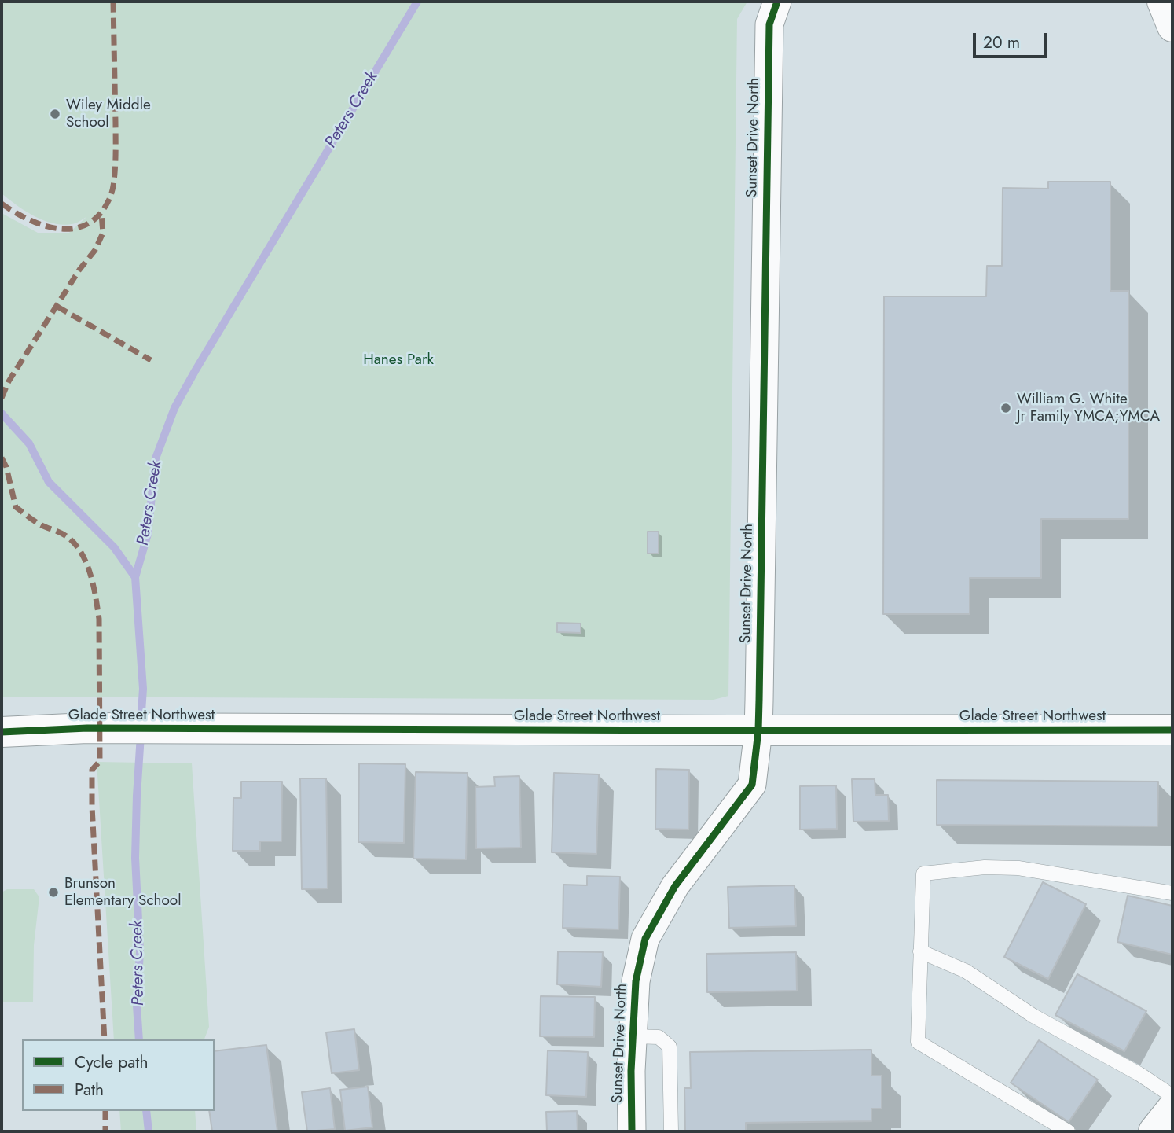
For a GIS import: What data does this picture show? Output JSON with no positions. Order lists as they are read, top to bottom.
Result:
{
  "streets": {
    "street": ["Sunset Drive North", "Glade Street Northwest"]
  },
  "crossings": [
    ["Sunset Drive North", "Glade Street Northwest"]
  ],
  "water": ["Peters Creek"],
  "parks": ["Hanes Park"],
  "places": ["Wiley Middle School", "William G. White Jr Family YMCA;YMCA", "Brunson Elementary School"],
  "legend": ["Cycle path", "Path"],
  "scale_bar": "20 m"
}
